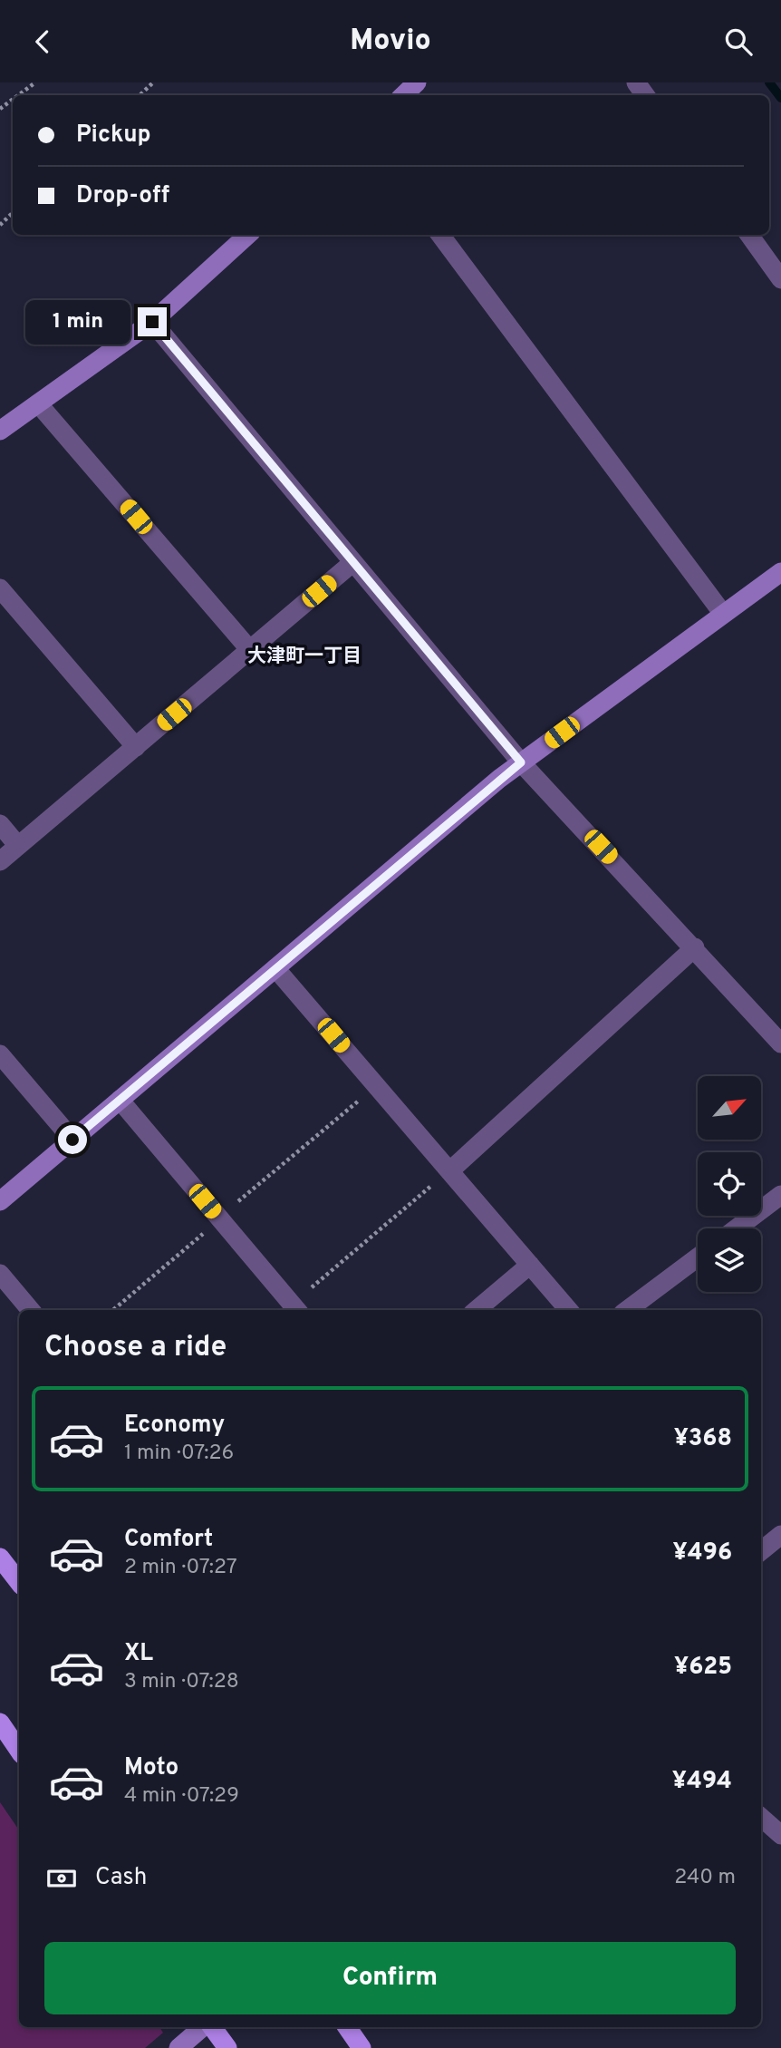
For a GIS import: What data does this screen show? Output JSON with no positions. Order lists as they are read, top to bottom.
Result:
{
  "districts": ["大津町一丁目"],
  "north": "top right",
  "page": {
    "header": "Movio",
    "banner": ["Pickup", "Drop-off"],
    "bubble": "1 min",
    "heading": "Choose a ride",
    "list": [
      {
        "name": "Economy",
        "note": "1 min · 07:26",
        "value": "¥368"
      },
      {
        "name": "Comfort",
        "note": "2 min · 07:27",
        "value": "¥496"
      },
      {
        "name": "XL",
        "note": "3 min · 07:28",
        "value": "¥625"
      },
      {
        "name": "Moto",
        "note": "4 min · 07:29",
        "value": "¥494"
      }
    ],
    "pay": ["Cash", "240 m"],
    "buttons": "Confirm"
  }
}
